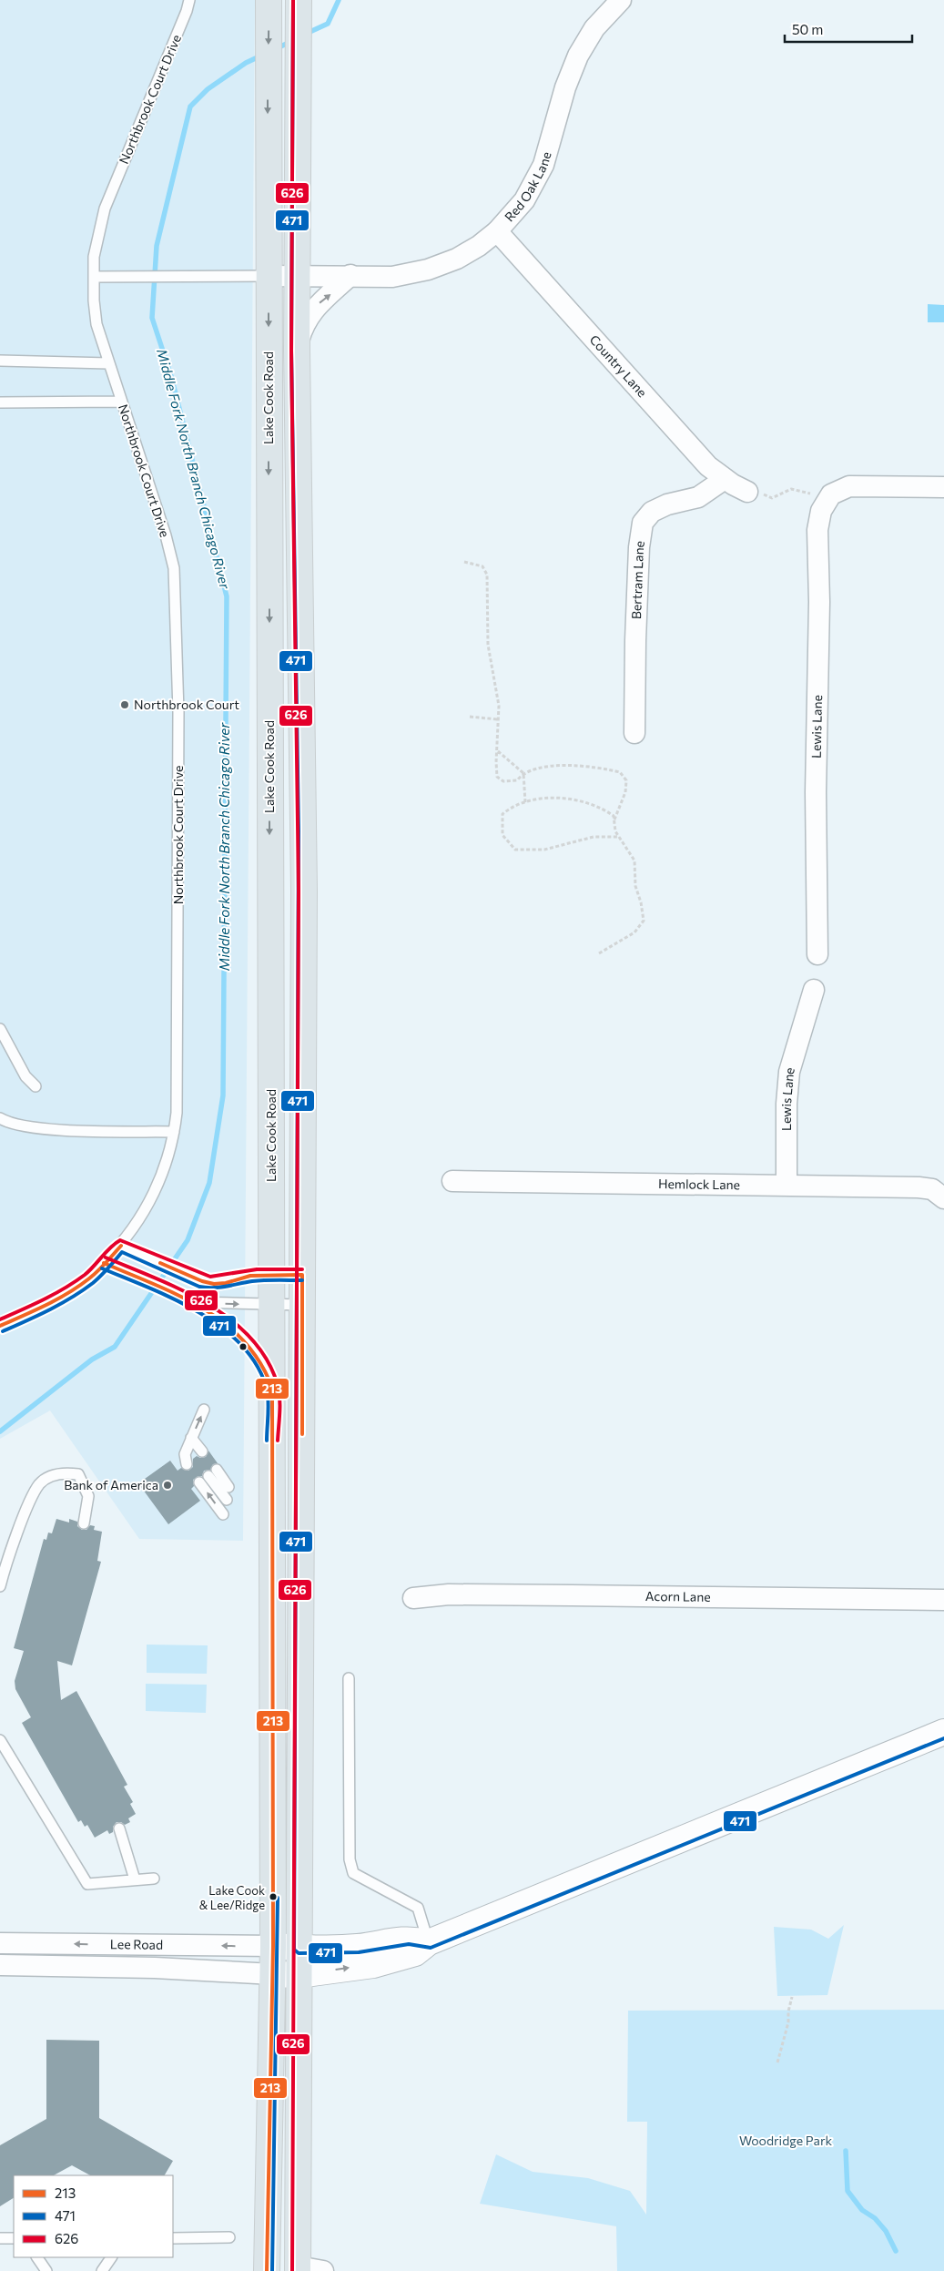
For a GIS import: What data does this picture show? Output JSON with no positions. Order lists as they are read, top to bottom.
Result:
{
  "streets": {
    "main road": ["Lake Cook Road"],
    "street": [
      "Red Oak Lane",
      "Country Lane",
      "Bertram Lane",
      "Lewis Lane",
      "Hemlock Lane",
      "Acorn Lane",
      "Lee Road"
    ],
    "lane": ["Northbrook Court Drive"]
  },
  "crossings": [
    ["Red Oak Lane", "Country Lane"],
    ["Red Oak Lane", "Lake Cook Road"],
    ["Country Lane", "Bertram Lane"],
    ["Lake Cook Road", "Lee Road"],
    ["Lewis Lane", "Hemlock Lane"]
  ],
  "water": ["Middle Fork North Branch Chicago River"],
  "parks": ["Woodridge Park"],
  "places": ["Northbrook Court", "Bank of America", "Lake Cook & Lee/Ridge"],
  "lines": ["transit line 471", "transit line 626", "transit line 213"],
  "legend": ["213", "471", "626"],
  "scale_bar": "50 m"
}
